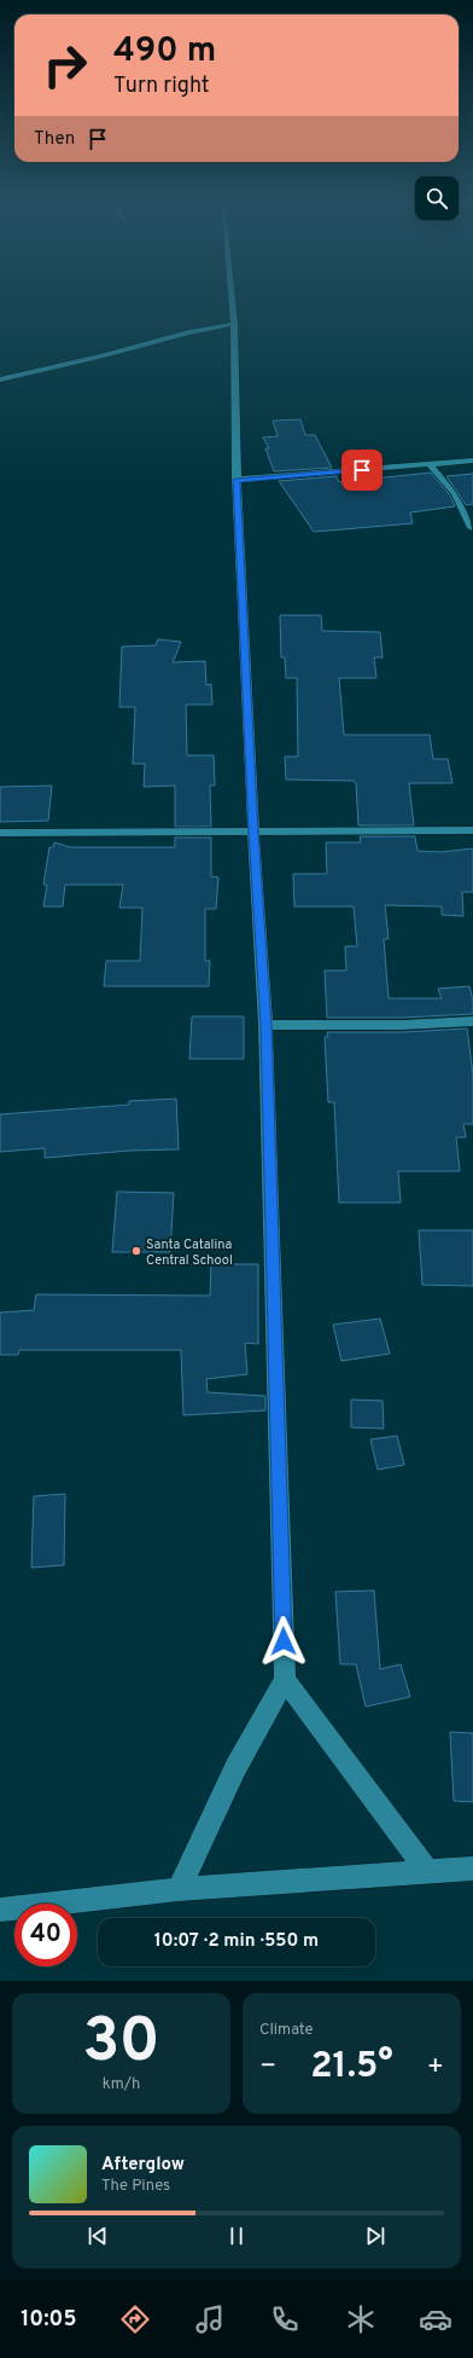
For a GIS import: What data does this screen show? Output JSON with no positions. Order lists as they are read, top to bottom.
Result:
{
  "places": ["Santa Catalina Central School"],
  "page": {
    "turn": ["490 m", "Turn right"],
    "then": "Then",
    "limit": "40",
    "trip": "10:07 · 2 min · 550 m",
    "tile": [
      ["30", "km/h"],
      "Climate"
    ],
    "heat": ["−", "21.5°", "+"],
    "song": ["Afterglow", "The Pines"],
    "tabs": "10:05"
  }
}
